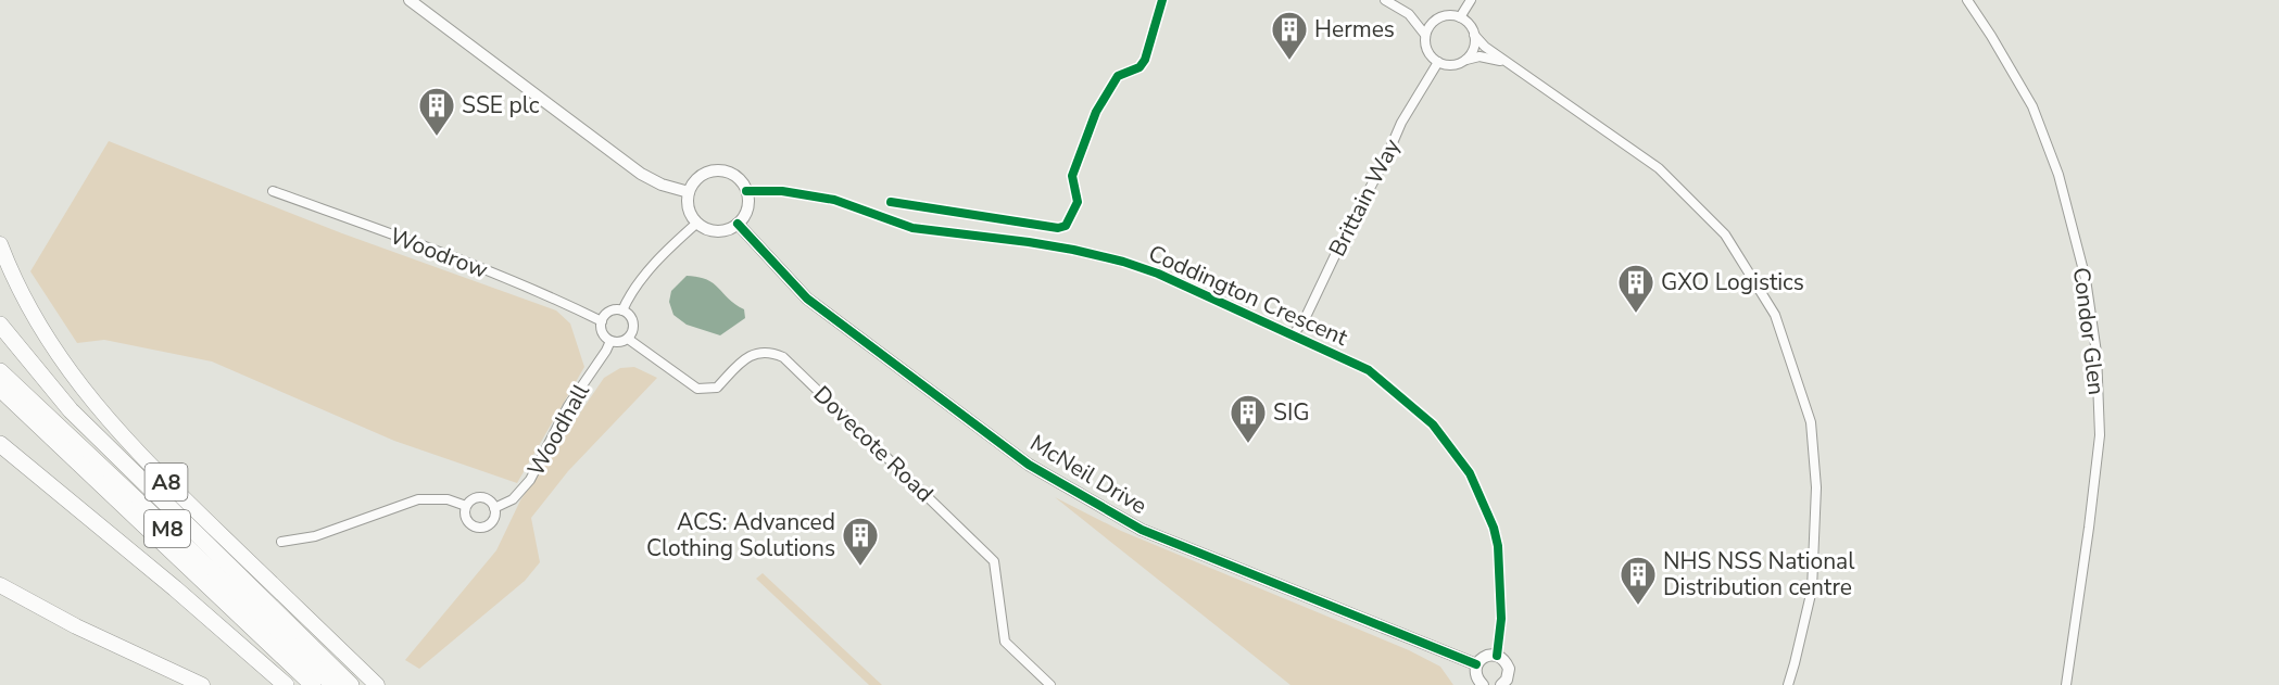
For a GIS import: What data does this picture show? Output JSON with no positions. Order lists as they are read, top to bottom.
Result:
{
  "streets": {
    "highway": ["A8", "M8"],
    "street": [
      "Brittain Way",
      "Woodrow",
      "Coddington Crescent",
      "Condor Glen",
      "Woodhall",
      "Dovecote Road",
      "McNeil Drive"
    ]
  },
  "crossings": [
    ["Brittain Way", "Coddington Crescent"],
    ["Woodrow", "Woodhall"],
    ["Woodrow", "Dovecote Road"],
    ["Coddington Crescent", "McNeil Drive"],
    ["Woodhall", "Dovecote Road"]
  ],
  "places": {
    "building": [
      "Hermes",
      "SSE plc",
      "GXO Logistics",
      "SIG",
      "ACS: Advanced Clothing Solutions",
      "NHS NSS National Distribution centre"
    ]
  }
}
